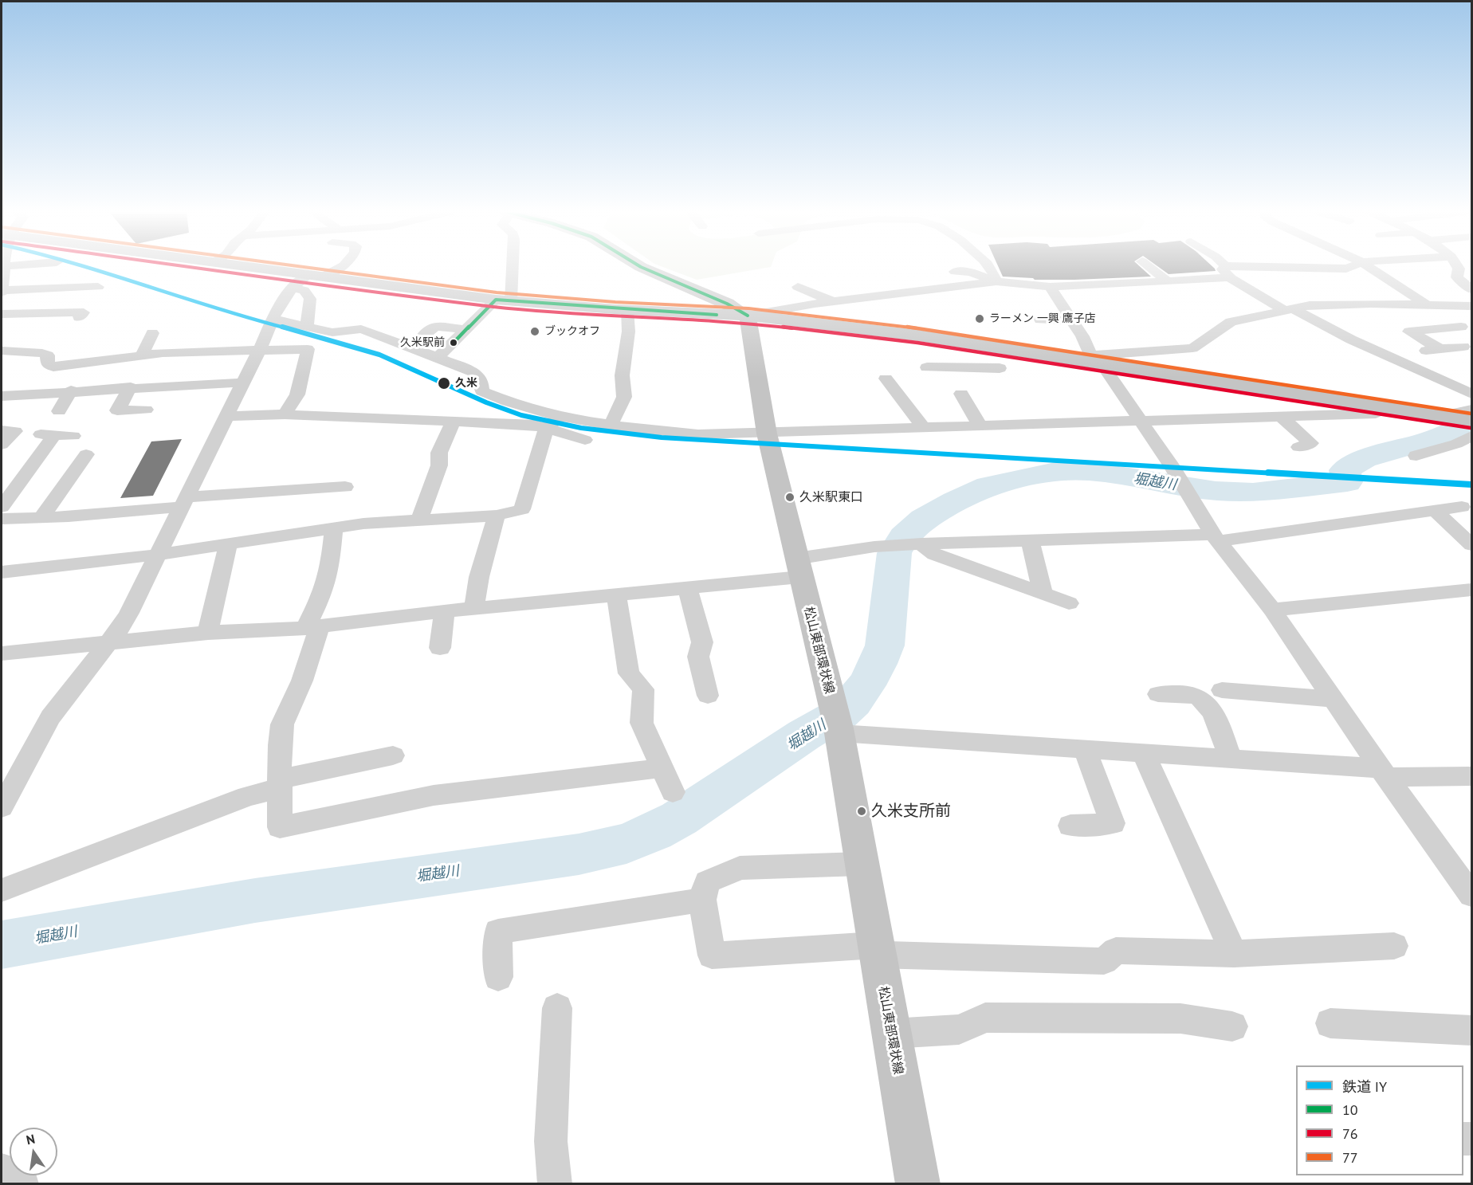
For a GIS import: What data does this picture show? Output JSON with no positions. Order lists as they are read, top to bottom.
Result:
{
  "streets": {
    "main road": ["松山東部環状線"]
  },
  "water": ["堀越川"],
  "places": [
    "ラーメン 一興 鷹子店",
    "ブックオフ",
    "久米駅前",
    "久米",
    "久米駅東口",
    "久米支所前"
  ],
  "lines": [
    "rail line IY",
    "transit line 10",
    "transit line 76",
    "transit line 77"
  ],
  "legend": [
    "鉄道 IY",
    "10",
    "76",
    "77"
  ],
  "north": "top"
}
